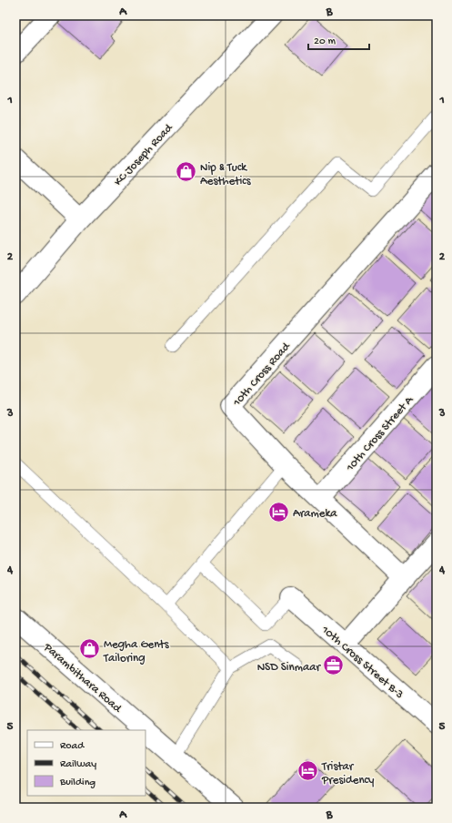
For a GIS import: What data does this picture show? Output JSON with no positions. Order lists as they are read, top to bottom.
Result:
{
  "streets": {
    "street": [
      "KC Joseph Road",
      "10th Cross Road",
      "10th Cross Street A",
      "10th Cross Street B-3",
      "Parambithara Road"
    ]
  },
  "crossings": [
    ["10th Cross Road", "10th Cross Street A"]
  ],
  "places": {
    "shop": ["Nip & Tuck Aesthetics", "Megha Gents Tailoring"],
    "hotel": ["Arameka", "Tristar Presidency"],
    "office": ["NSD Sinmaar"]
  },
  "legend": ["Road", "Railway", "Building"],
  "scale_bar": "20 m",
  "grid": {
    "columns": ["A", "B"],
    "rows": [
      "1",
      "2",
      "3",
      "4",
      "5"
    ]
  }
}
